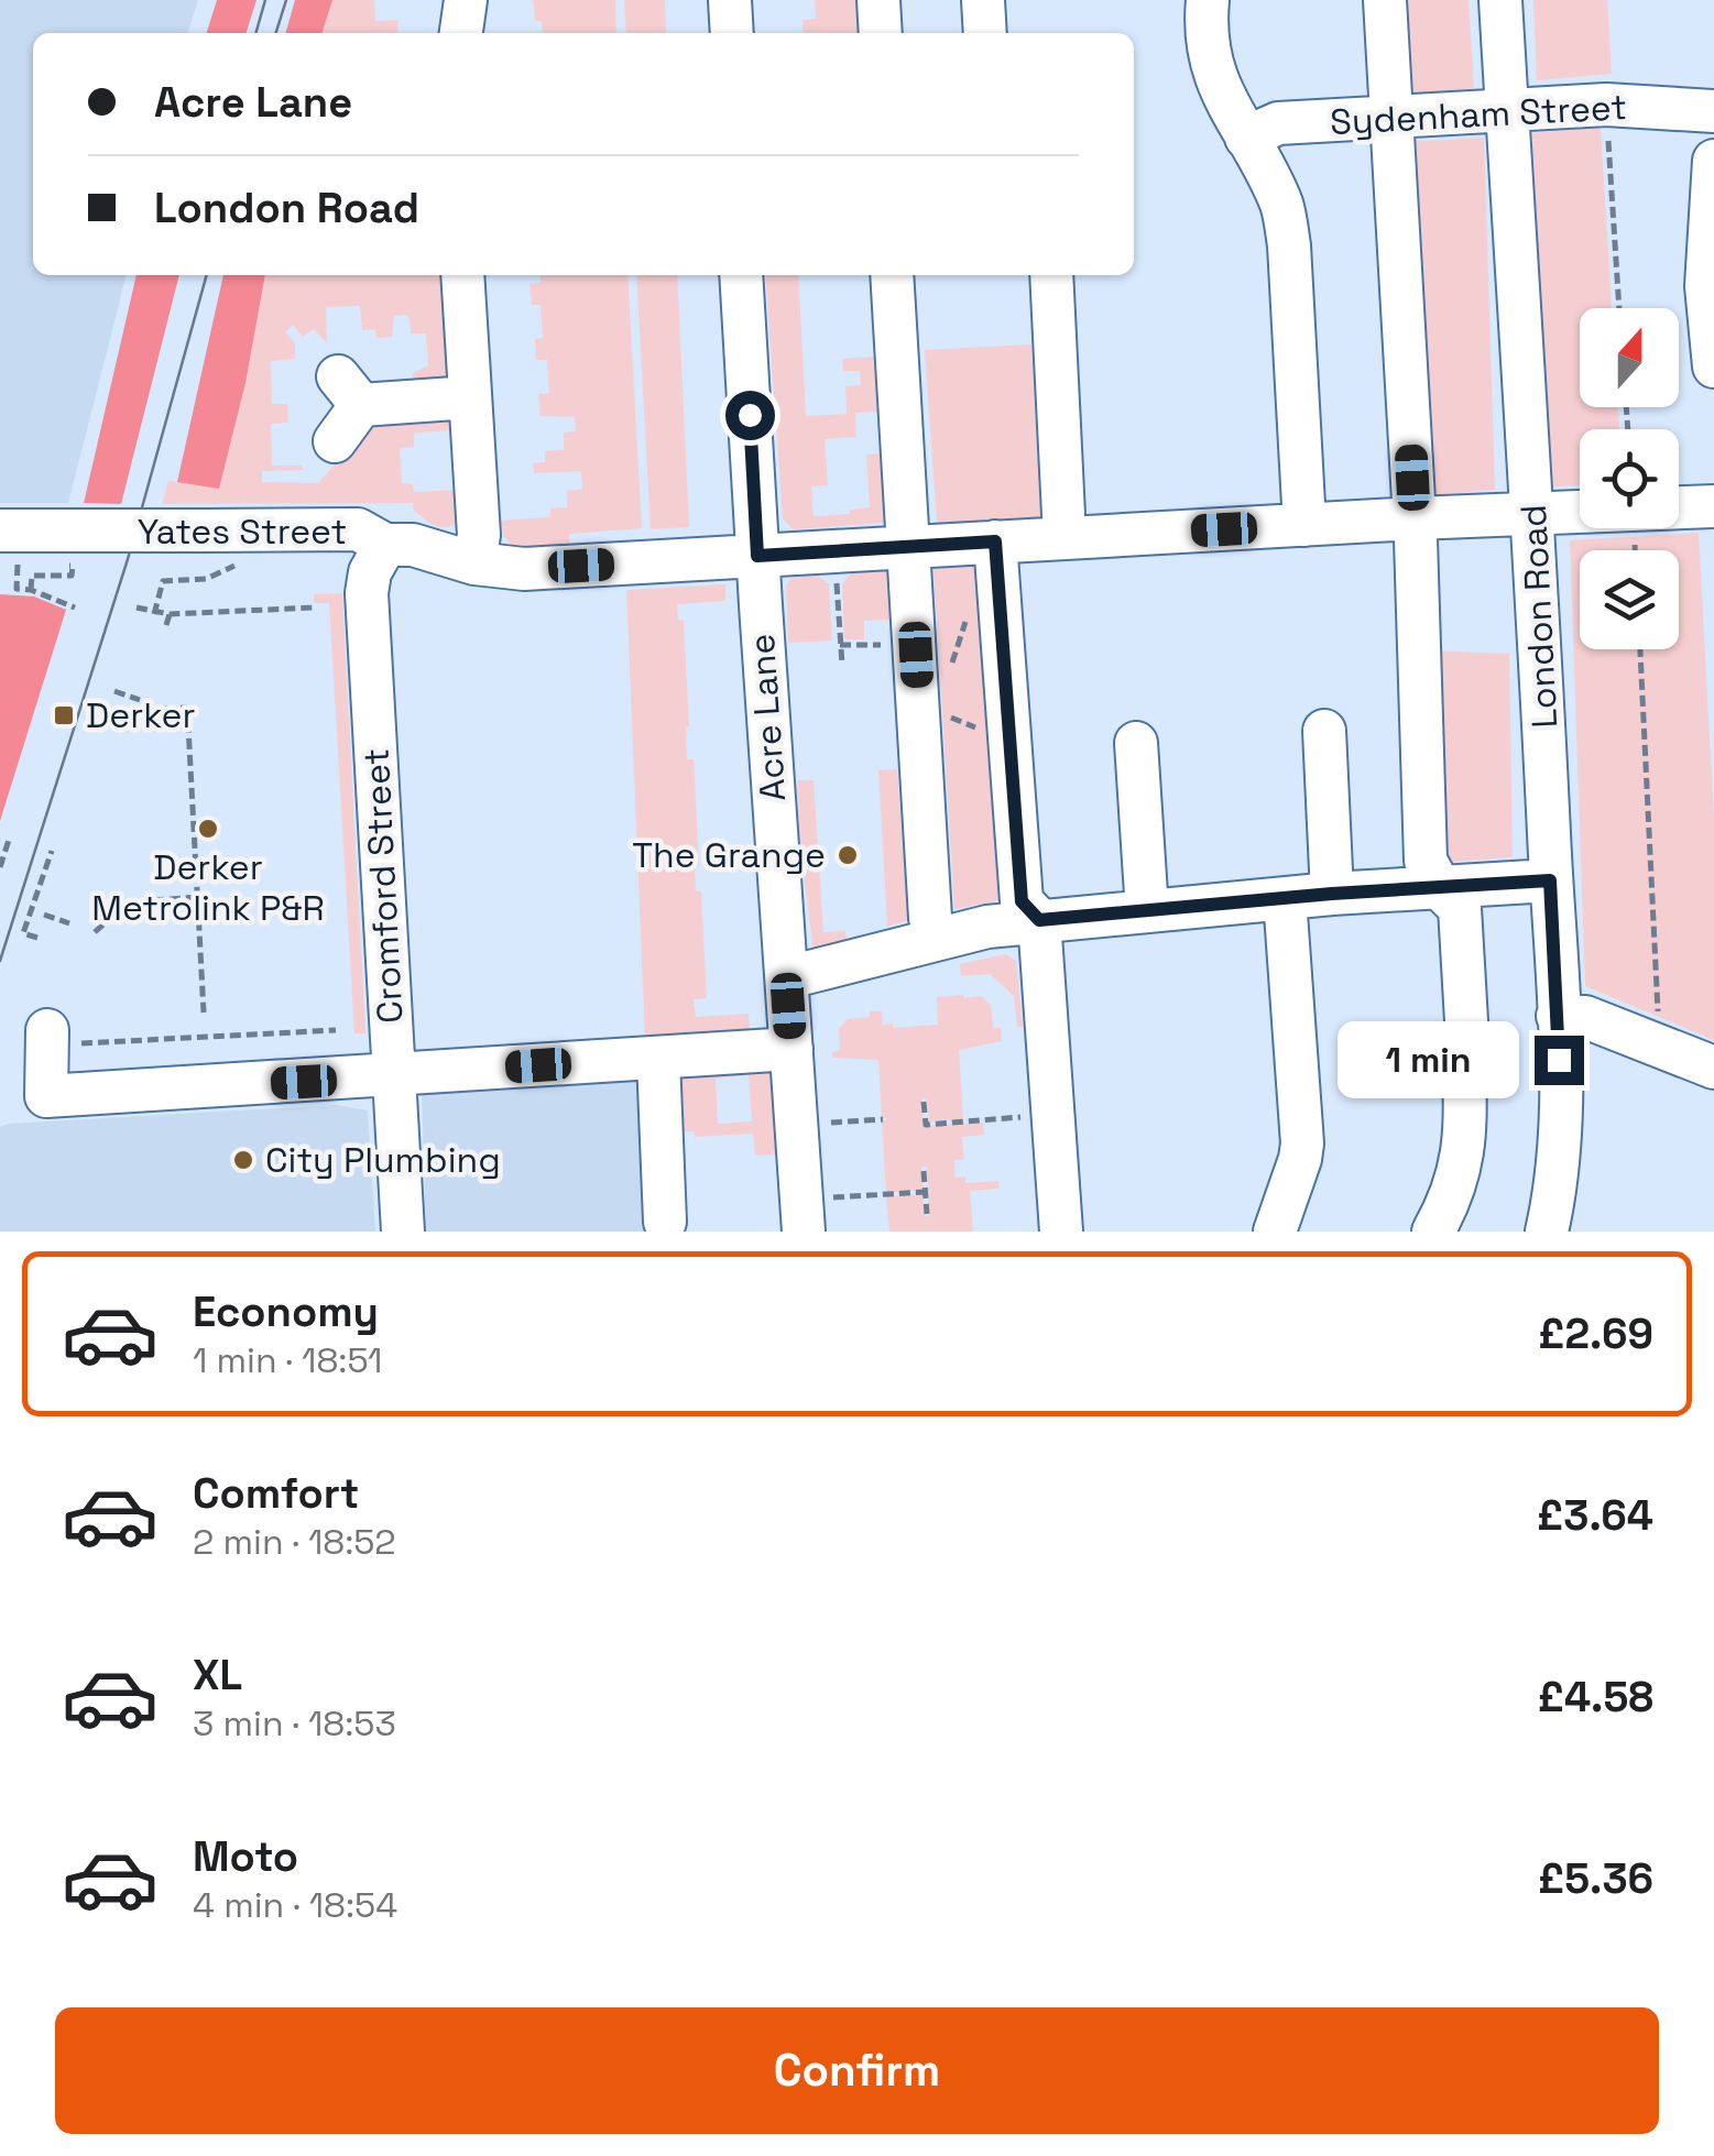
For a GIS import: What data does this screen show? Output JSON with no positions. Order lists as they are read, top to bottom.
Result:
{
  "streets": {
    "street": [
      "Sydenham Street",
      "Yates Street",
      "London Road",
      "Acre Lane",
      "Cromford Street"
    ]
  },
  "crossings": [
    ["Sydenham Street", "London Road"],
    ["Yates Street", "London Road"],
    ["Yates Street", "Acre Lane"],
    ["Yates Street", "Cromford Street"]
  ],
  "places": {
    "transit": ["Derker"],
    "other": ["Derker Metrolink P&R", "The Grange", "City Plumbing"]
  },
  "north": "top",
  "page": {
    "banner": ["Acre Lane", "London Road"],
    "bubble": "1 min",
    "list": [
      {
        "name": "Economy",
        "note": "1 min · 18:51",
        "value": "£2.69"
      },
      {
        "name": "Comfort",
        "note": "2 min · 18:52",
        "value": "£3.64"
      },
      {
        "name": "XL",
        "note": "3 min · 18:53",
        "value": "£4.58"
      },
      {
        "name": "Moto",
        "note": "4 min · 18:54",
        "value": "£5.36"
      }
    ],
    "buttons": "Confirm"
  }
}
